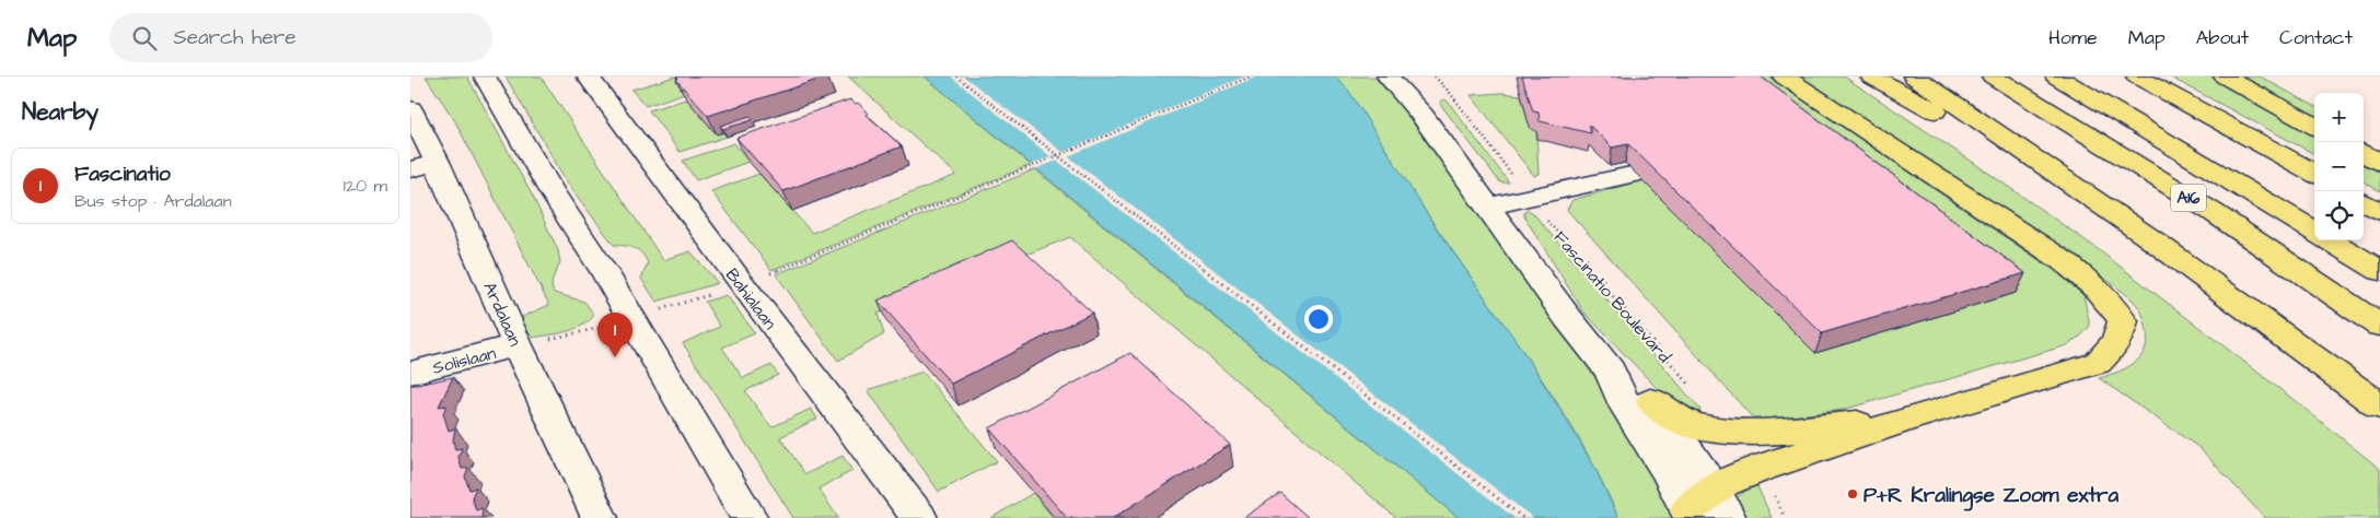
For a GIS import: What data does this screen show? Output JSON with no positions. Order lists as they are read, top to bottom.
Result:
{
  "streets": {
    "highway": ["A16"],
    "street": ["Bahialaan", "Ardalaan", "Solislaan"],
    "path": ["Fascinatio Boulevard"]
  },
  "crossings": [
    ["Ardalaan", "Solislaan"]
  ],
  "places": ["P+R Kralingse Zoom extra"],
  "page": {
    "header": "Map",
    "search": "Search here",
    "nav": [
      "Home",
      "Map",
      "About",
      "Contact"
    ],
    "heading": "Nearby",
    "map_buttons": ["+", "−"],
    "list": [
      {
        "mark": "1",
        "name": "Fascinatio",
        "note": "Bus stop · Ardalaan",
        "value": "120 m"
      }
    ],
    "pins": "1"
  }
}
